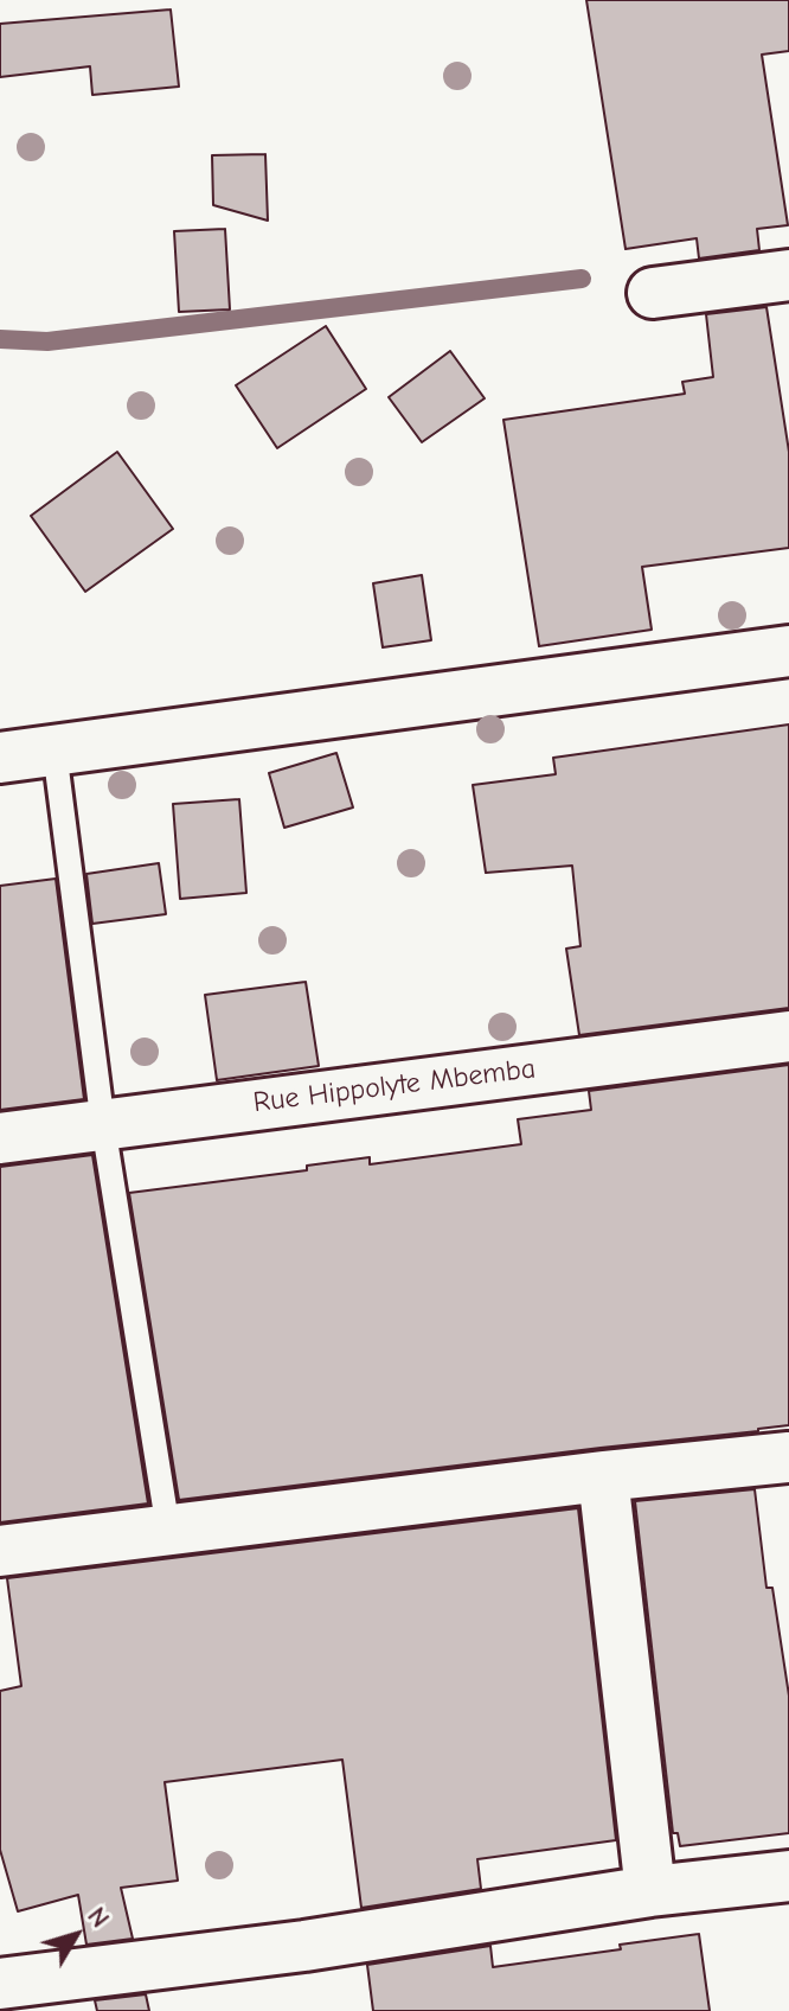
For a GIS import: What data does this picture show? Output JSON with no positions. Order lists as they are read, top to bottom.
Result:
{
  "streets": {
    "street": ["Rue Hippolyte Mbemba"]
  },
  "north": "top right"
}
